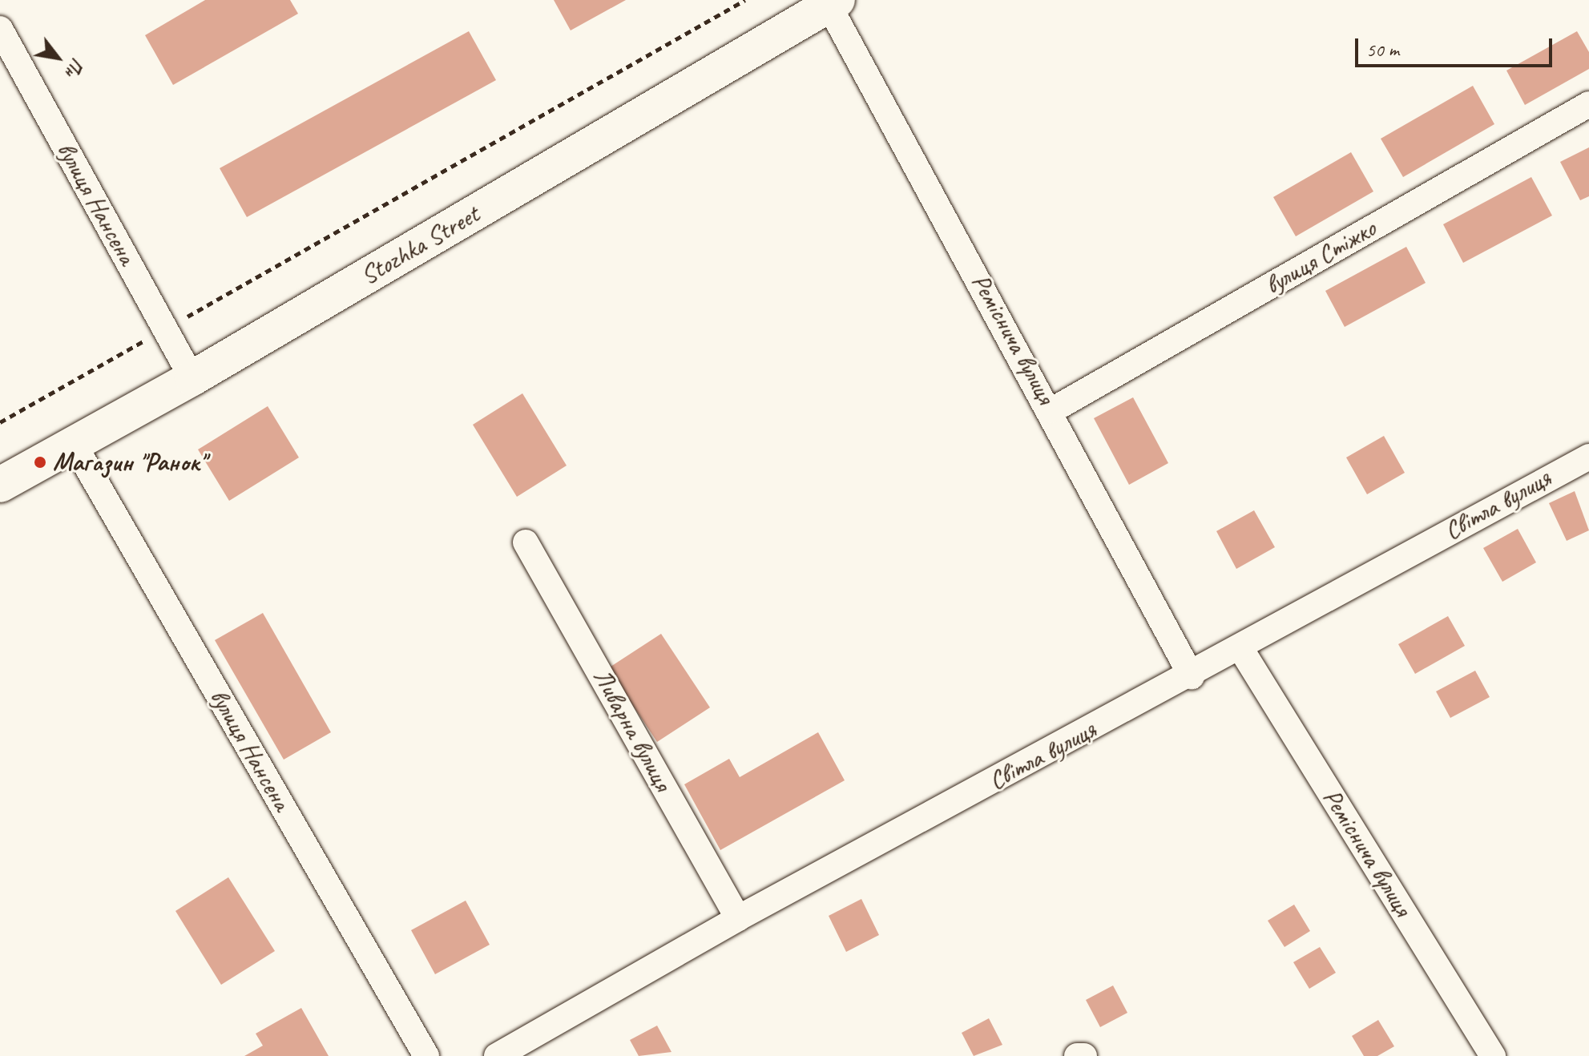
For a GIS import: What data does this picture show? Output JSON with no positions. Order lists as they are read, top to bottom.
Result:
{
  "streets": {
    "street": [
      "вулиця Нансена",
      "Stozhka Street",
      "вулиця Стіжко",
      "Реміснича вулиця",
      "Світла вулиця",
      "Ливарна вулиця"
    ]
  },
  "crossings": [
    ["вулиця Нансена", "Stozhka Street"],
    ["Stozhka Street", "Реміснича вулиця"],
    ["вулиця Стіжко", "Реміснича вулиця"],
    ["Реміснича вулиця", "Світла вулиця"],
    ["Світла вулиця", "Ливарна вулиця"]
  ],
  "places": ["Магазин \"Ранок\""],
  "scale_bar": "50 m",
  "north": "bottom right"
}
